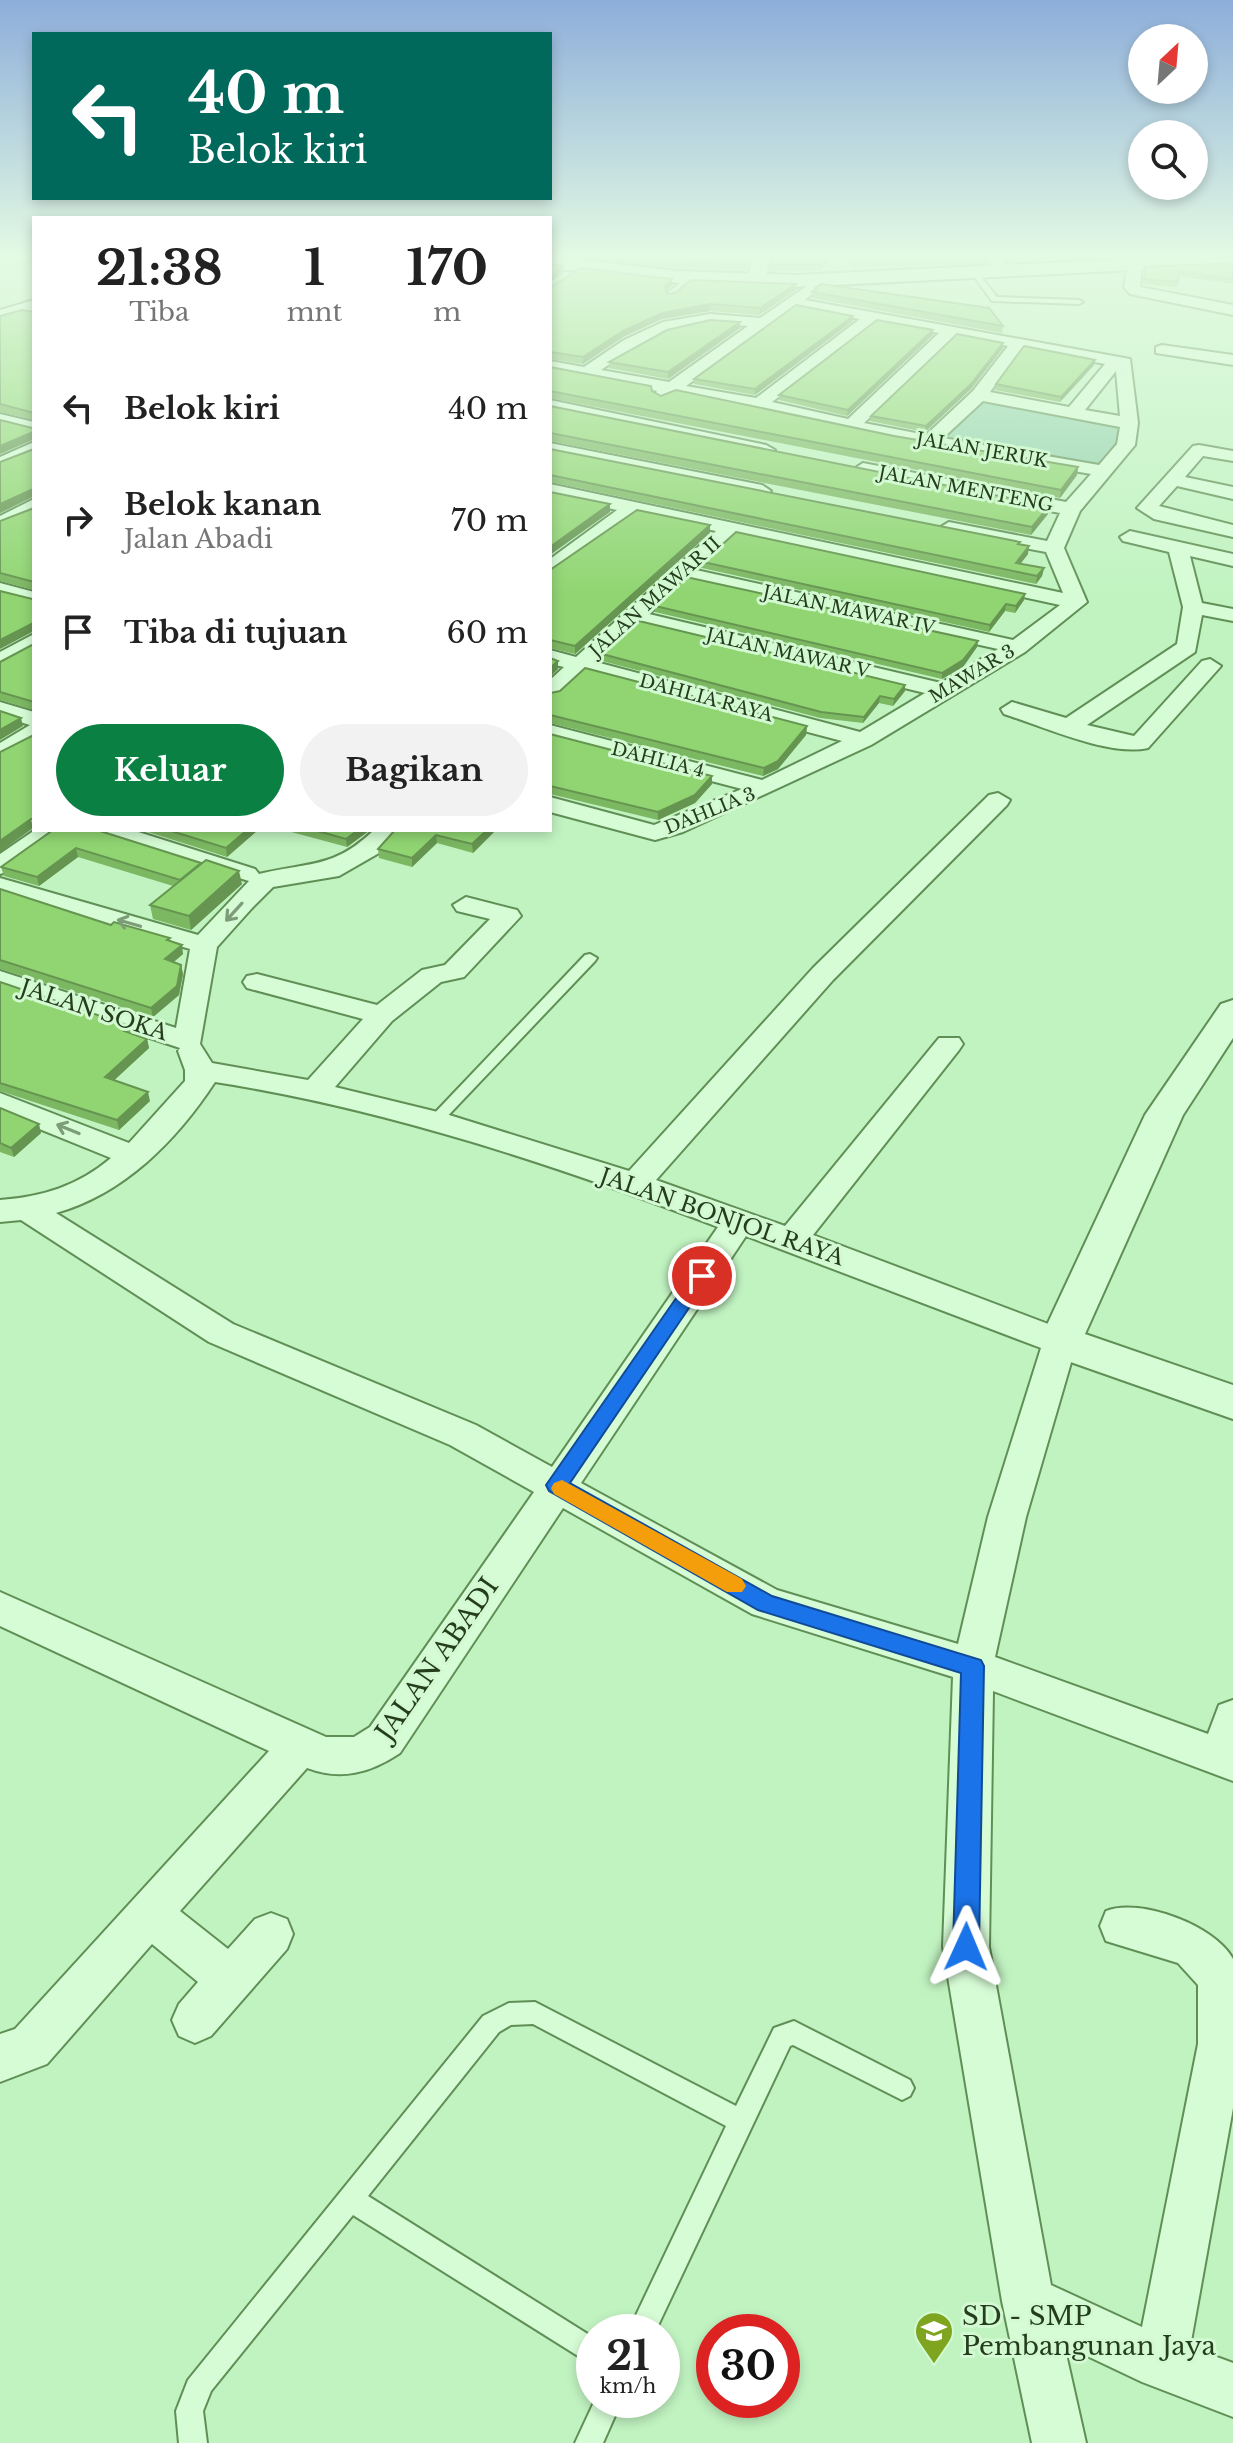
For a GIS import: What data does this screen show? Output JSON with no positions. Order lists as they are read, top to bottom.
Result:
{
  "streets": {
    "street": [
      "JALAN JERUK",
      "JALAN MENTENG",
      "JALAN MAWAR II",
      "JALAN MAWAR IV",
      "JALAN MAWAR V",
      "MAWAR 3",
      "DAHLIA RAYA",
      "DAHLIA 4",
      "DAHLIA 3",
      "JALAN SOKA",
      "JALAN BONJOL RAYA",
      "JALAN ABADI"
    ]
  },
  "crossings": [
    ["JALAN JERUK", "JALAN MENTENG"],
    ["JALAN MAWAR II", "JALAN MAWAR IV"],
    ["JALAN MAWAR II", "JALAN MAWAR V"],
    ["JALAN MAWAR II", "DAHLIA RAYA"],
    ["JALAN MAWAR IV", "MAWAR 3"],
    ["JALAN MAWAR V", "MAWAR 3"],
    ["MAWAR 3", "DAHLIA RAYA"],
    ["MAWAR 3", "DAHLIA 3"],
    ["DAHLIA RAYA", "DAHLIA 3"],
    ["DAHLIA 4", "DAHLIA 3"],
    ["JALAN BONJOL RAYA", "JALAN ABADI"]
  ],
  "places": {
    "school or university": ["SD - SMP Pembangunan Jaya"]
  },
  "north": "top right",
  "page": {
    "turn": ["40 m", "Belok kiri"],
    "eta": [
      "21:38",
      "Tiba",
      "1",
      "mnt",
      "170",
      "m"
    ],
    "list": [
      {
        "name": "Belok kiri",
        "value": "40 m"
      },
      {
        "name": "Belok kanan",
        "note": "Jalan Abadi",
        "value": "70 m"
      },
      {
        "name": "Tiba di tujuan",
        "value": "60 m"
      }
    ],
    "buttons": ["Keluar", "Bagikan"],
    "speed": "21 km/h",
    "limit": "30"
  }
}
